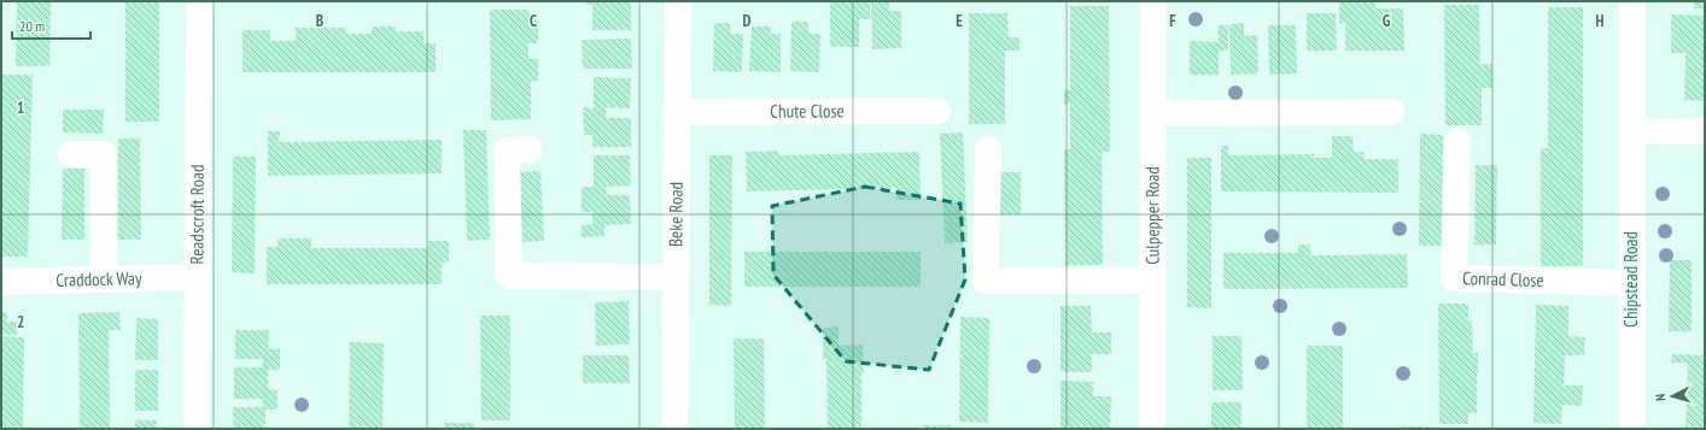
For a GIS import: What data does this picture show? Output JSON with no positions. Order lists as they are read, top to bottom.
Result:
{
  "streets": {
    "street": [
      "Chute Close",
      "Readscroft Road",
      "Beke Road",
      "Culpepper Road",
      "Craddock Way",
      "Conrad Close",
      "Chipstead Road"
    ]
  },
  "crossings": [
    ["Chute Close", "Beke Road"],
    ["Readscroft Road", "Craddock Way"],
    ["Conrad Close", "Chipstead Road"]
  ],
  "scale_bar": "20 m",
  "north": "left",
  "grid": {
    "columns": [
      "B",
      "C",
      "D",
      "E",
      "F",
      "G",
      "H"
    ],
    "rows": ["1", "2"]
  }
}
